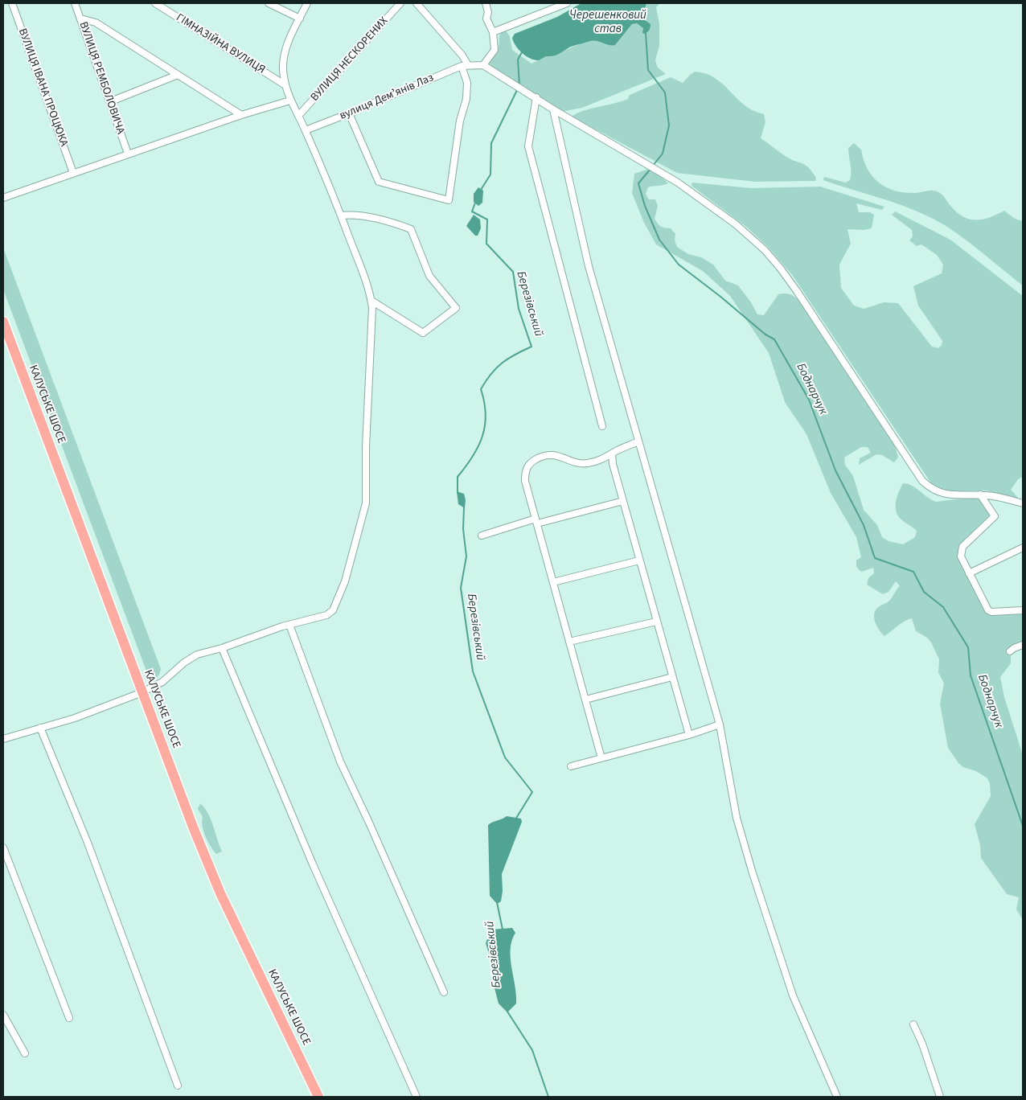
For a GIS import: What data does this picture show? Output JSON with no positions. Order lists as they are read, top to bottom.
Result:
{
  "streets": {
    "main road": ["КАЛУСЬКЕ ШОСЕ"],
    "street": [
      "ГІМНАЗІЙНА ВУЛИЦЯ",
      "ВУЛИЦЯ НЕСКОРЕНИХ",
      "ВУЛИЦЯ РЕМБОЛОВИЧА",
      "ВУЛИЦЯ ІВАНА ПРОЦЮКА",
      "вулиця Демʼянів Лаз"
    ]
  },
  "water": ["Черешенковий став", "Березівський", "Боднарчук"]
}
